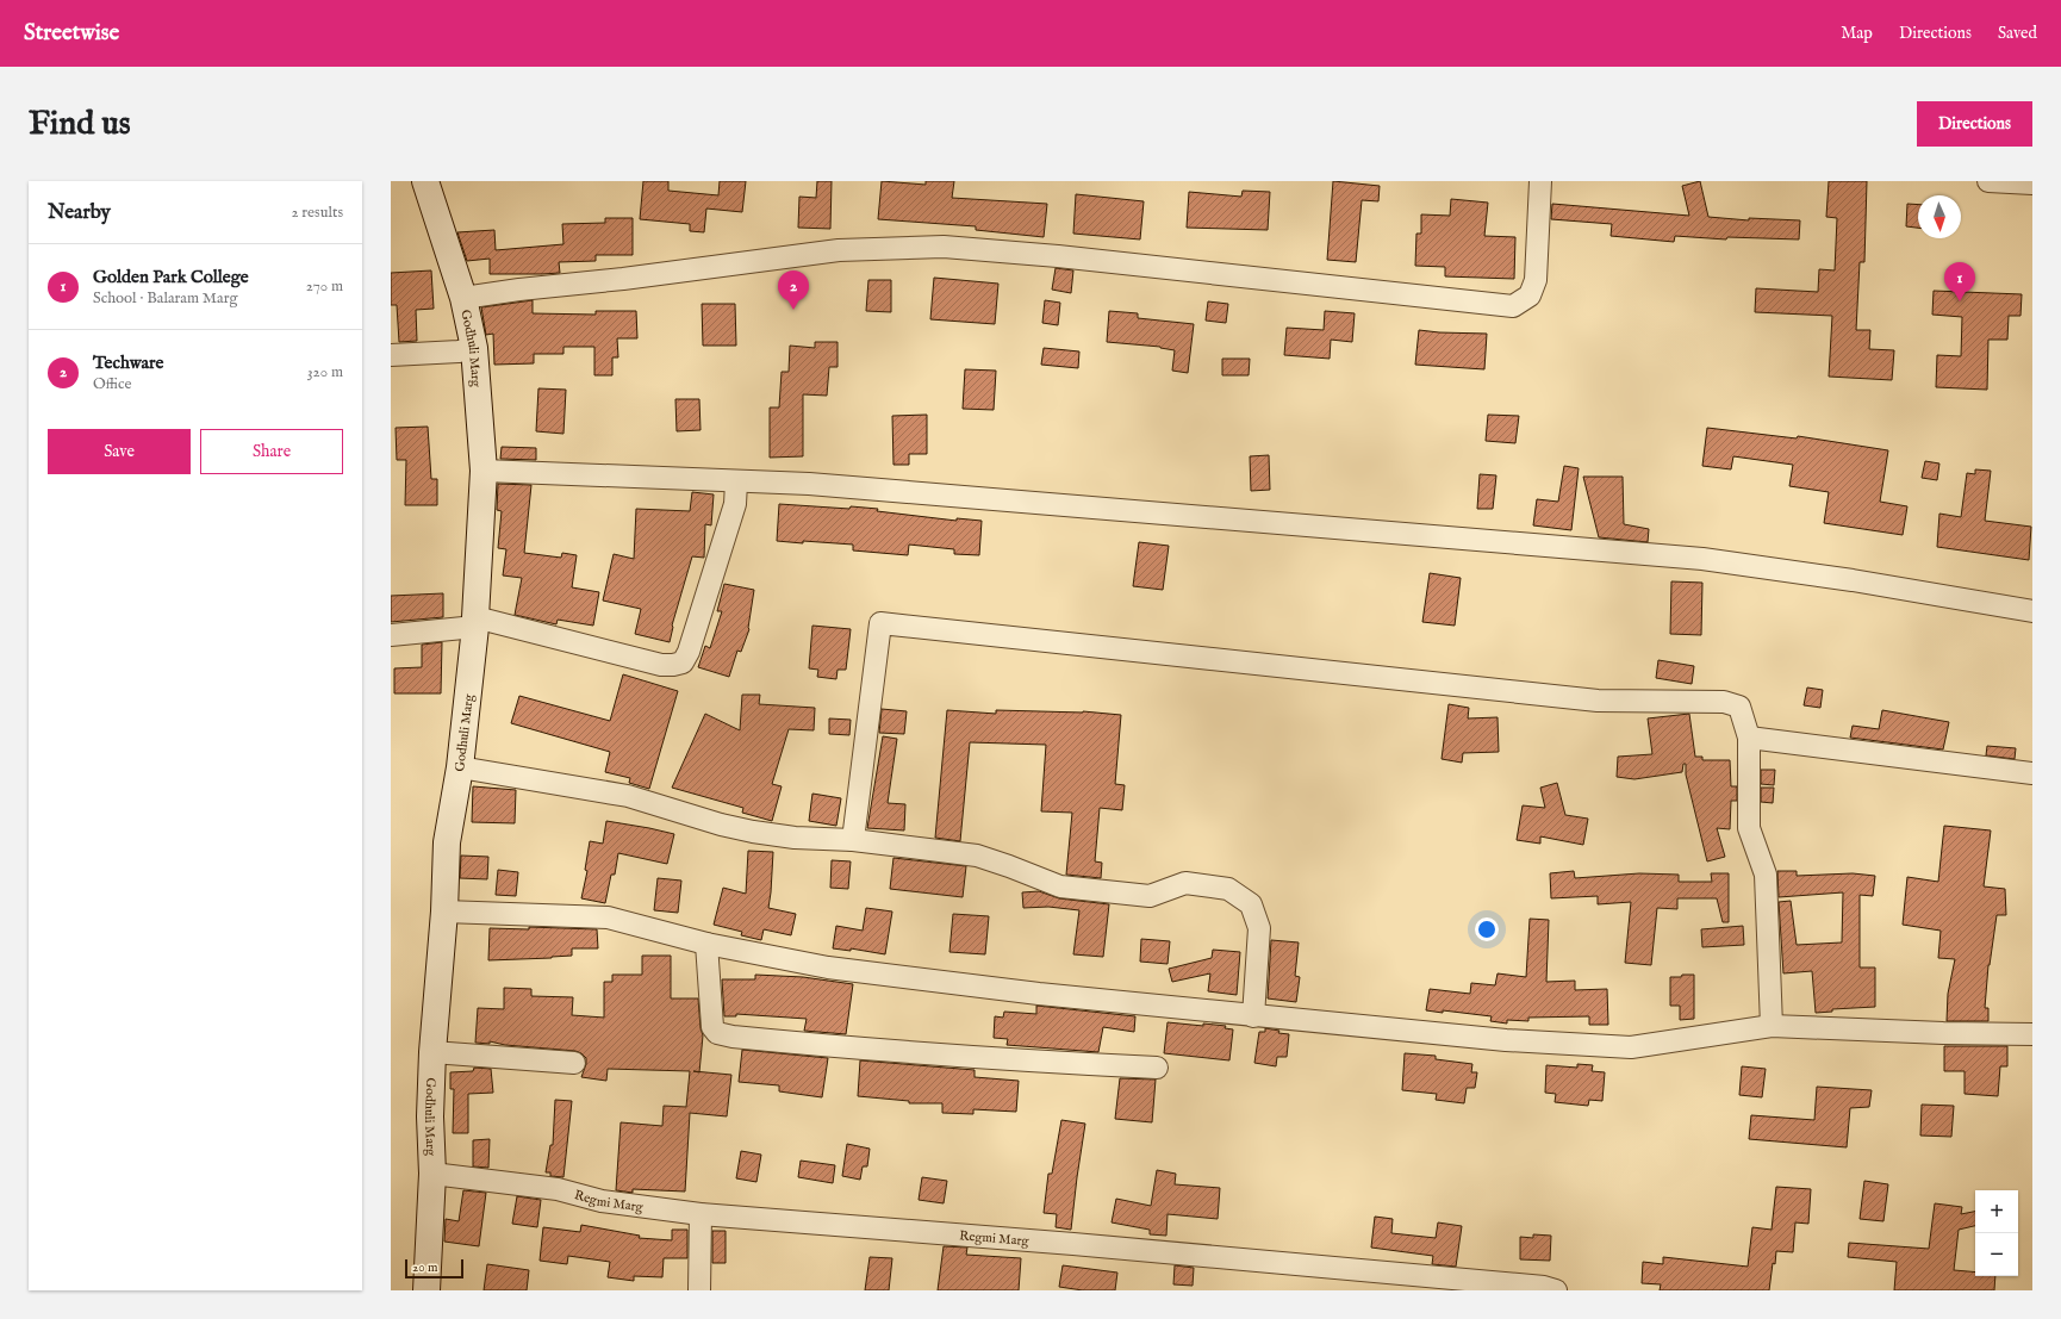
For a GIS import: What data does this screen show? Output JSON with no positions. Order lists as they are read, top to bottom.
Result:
{
  "streets": {
    "main road": ["Godhuli Marg"],
    "street": ["Regmi Marg"]
  },
  "crossings": [
    ["Godhuli Marg", "Regmi Marg"]
  ],
  "scale_bar": "20 m",
  "north": "bottom",
  "page": {
    "header": "Streetwise",
    "nav": ["Map", "Directions", "Saved"],
    "buttons": [
      "Directions",
      ["Save", "Share"]
    ],
    "title": "Find us",
    "heading": ["Nearby", "2 results"],
    "list": [
      {
        "mark": "1",
        "name": "Golden Park College",
        "note": "School · Balaram Marg",
        "value": "270 m"
      },
      {
        "mark": "2",
        "name": "Techware",
        "note": "Office",
        "value": "320 m"
      }
    ],
    "pins": ["1", "2"],
    "map_buttons": ["+", "−"],
    "scale": "20 m"
  }
}
